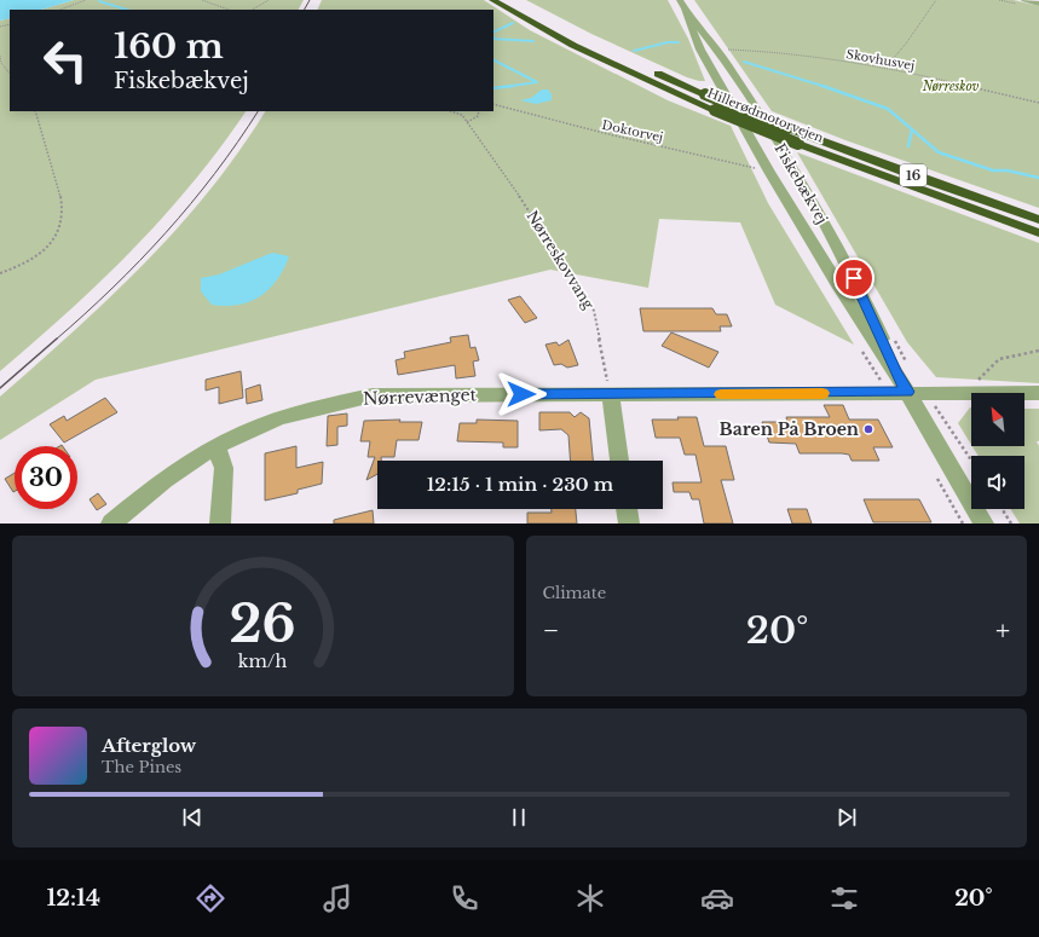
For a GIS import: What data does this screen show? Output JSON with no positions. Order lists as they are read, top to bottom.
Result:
{
  "streets": {
    "highway": ["Hillerødmotorvejen", "16"],
    "street": ["Fiskebækvej", "Nørrevænget"],
    "path": ["Skovhusvej", "Doktorvej", "Nørreskovvang"]
  },
  "crossings": [
    ["Skovhusvej", "Fiskebækvej"],
    ["Doktorvej", "Fiskebækvej"],
    ["Fiskebækvej", "Nørrevænget"],
    ["Nørreskovvang", "Nørrevænget"]
  ],
  "parks": ["Nørreskov"],
  "places": ["Baren På Broen"],
  "north": "top left",
  "page": {
    "turn": ["160 m", "Fiskebækvej"],
    "limit": "30",
    "trip": "12:15 · 1 min · 230 m",
    "tile": "Climate",
    "heat": ["−", "20°", "+"],
    "song": ["Afterglow", "The Pines"],
    "tabs": ["12:14", "20°"],
    "gauge": ["26", "km/h"]
  }
}
